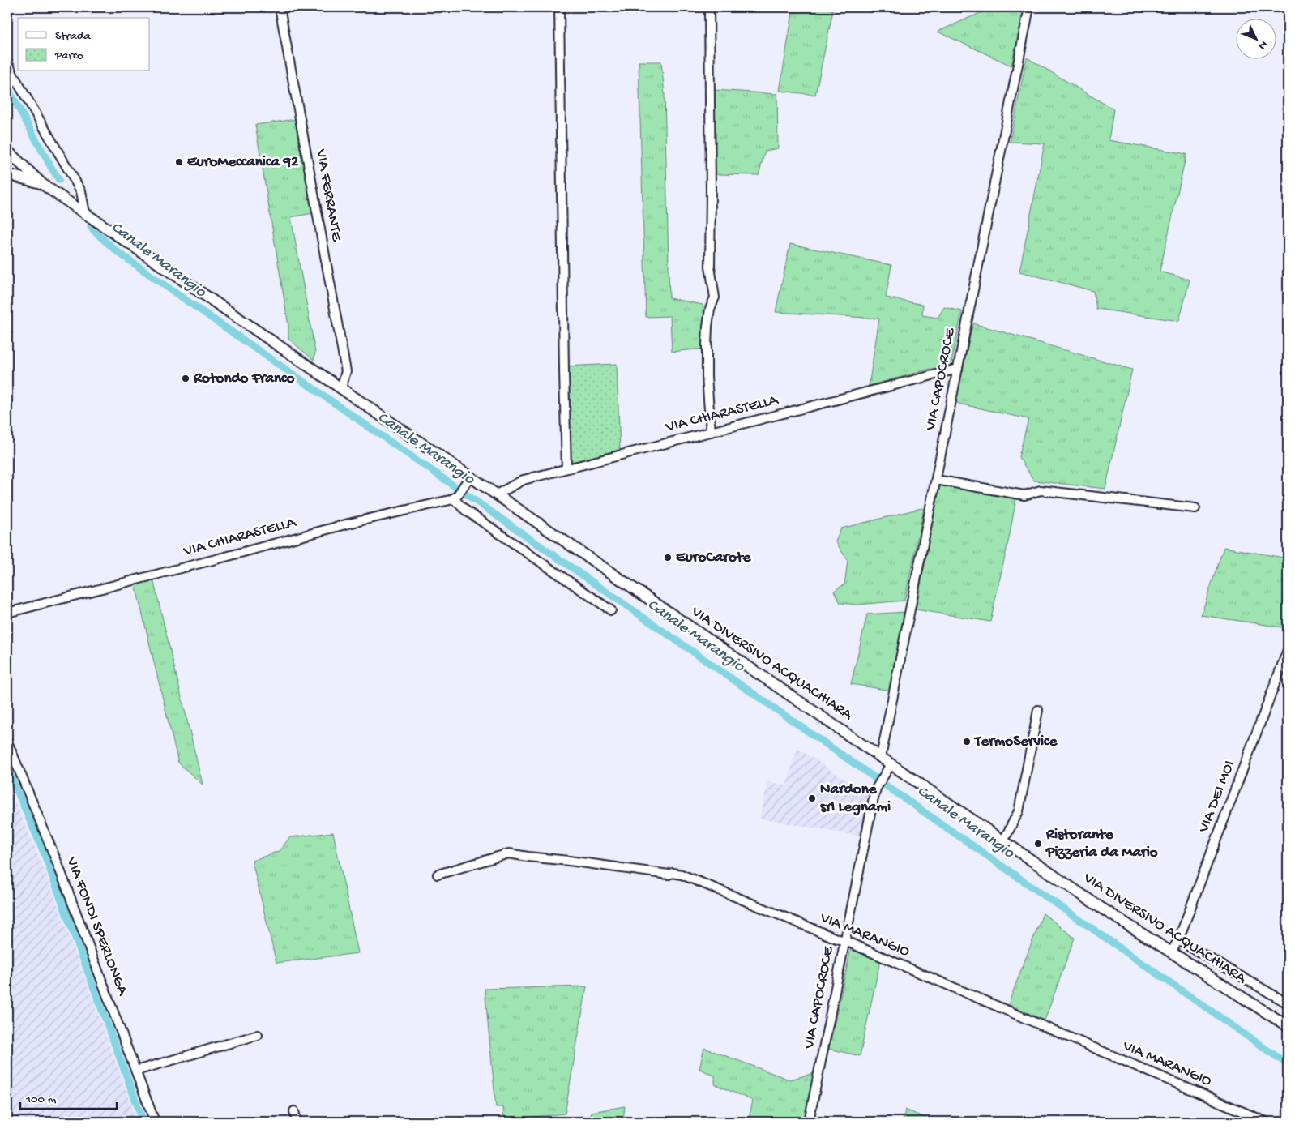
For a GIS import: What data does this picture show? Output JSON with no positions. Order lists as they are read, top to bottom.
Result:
{
  "streets": {
    "main road": ["VIA DIVERSIVO ACQUACHIARA"],
    "street": [
      "VIA FERRANTE",
      "VIA CAPOCROCE",
      "VIA CHIARASTELLA",
      "VIA DEI MOI",
      "VIA FONDI SPERLONGA",
      "VIA MARANGIO"
    ]
  },
  "crossings": [
    ["VIA FERRANTE", "VIA DIVERSIVO ACQUACHIARA"],
    ["VIA CAPOCROCE", "VIA CHIARASTELLA"],
    ["VIA CAPOCROCE", "VIA DIVERSIVO ACQUACHIARA"],
    ["VIA CAPOCROCE", "VIA MARANGIO"],
    ["VIA CHIARASTELLA", "VIA DIVERSIVO ACQUACHIARA"],
    ["VIA DIVERSIVO ACQUACHIARA", "VIA DEI MOI"]
  ],
  "water": ["Canale Marangio"],
  "places": [
    "EuroMeccanica 92",
    "Rotondo Franco",
    "EuroCarote",
    "TermoService",
    "Nardone srl Legnami",
    "Ristorante Pizzeria da Mario"
  ],
  "legend": ["Strada", "Parco"],
  "scale_bar": "100 m",
  "north": "bottom right"
}
